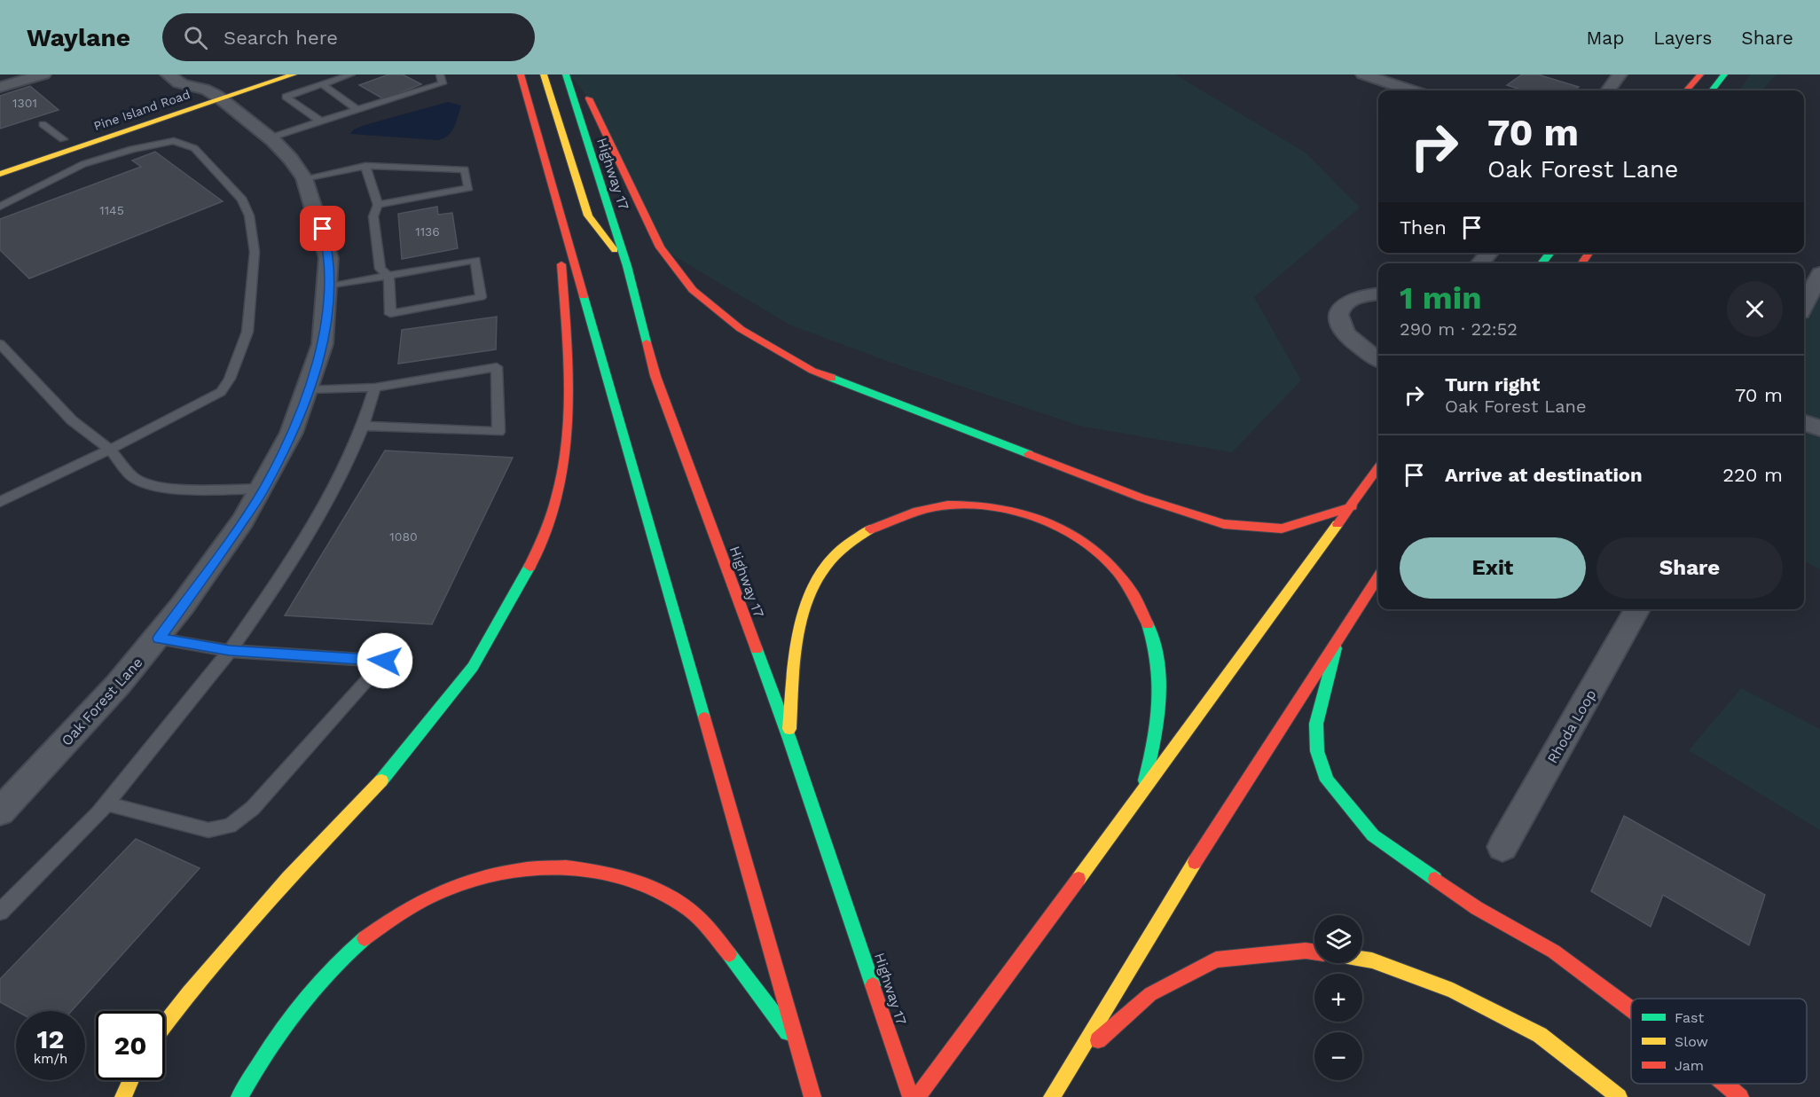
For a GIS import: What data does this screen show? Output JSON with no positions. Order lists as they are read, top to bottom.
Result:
{
  "streets": {
    "main road": ["Pine Island Road", "Highway 17"],
    "street": ["Oak Forest Lane", "Rhoda Loop"]
  },
  "crossings": [
    ["Pine Island Road", "Oak Forest Lane"]
  ],
  "house_numbers": [
    "1301",
    "1145",
    "1136",
    "1080"
  ],
  "legend": ["Fast", "Slow", "Jam"],
  "page": {
    "header": "Waylane",
    "search": "Search here",
    "nav": ["Map", "Layers", "Share"],
    "turn": ["70 m", "Oak Forest Lane"],
    "then": "Then",
    "heading": ["1 min", "290 m · 22:52"],
    "list": [
      {
        "name": "Turn right",
        "note": "Oak Forest Lane",
        "value": "70 m"
      },
      {
        "name": "Arrive at destination",
        "value": "220 m"
      }
    ],
    "buttons": ["Exit", "Share"],
    "map_buttons": ["+", "−"],
    "speed": "12 km/h",
    "limit": "20"
  }
}
